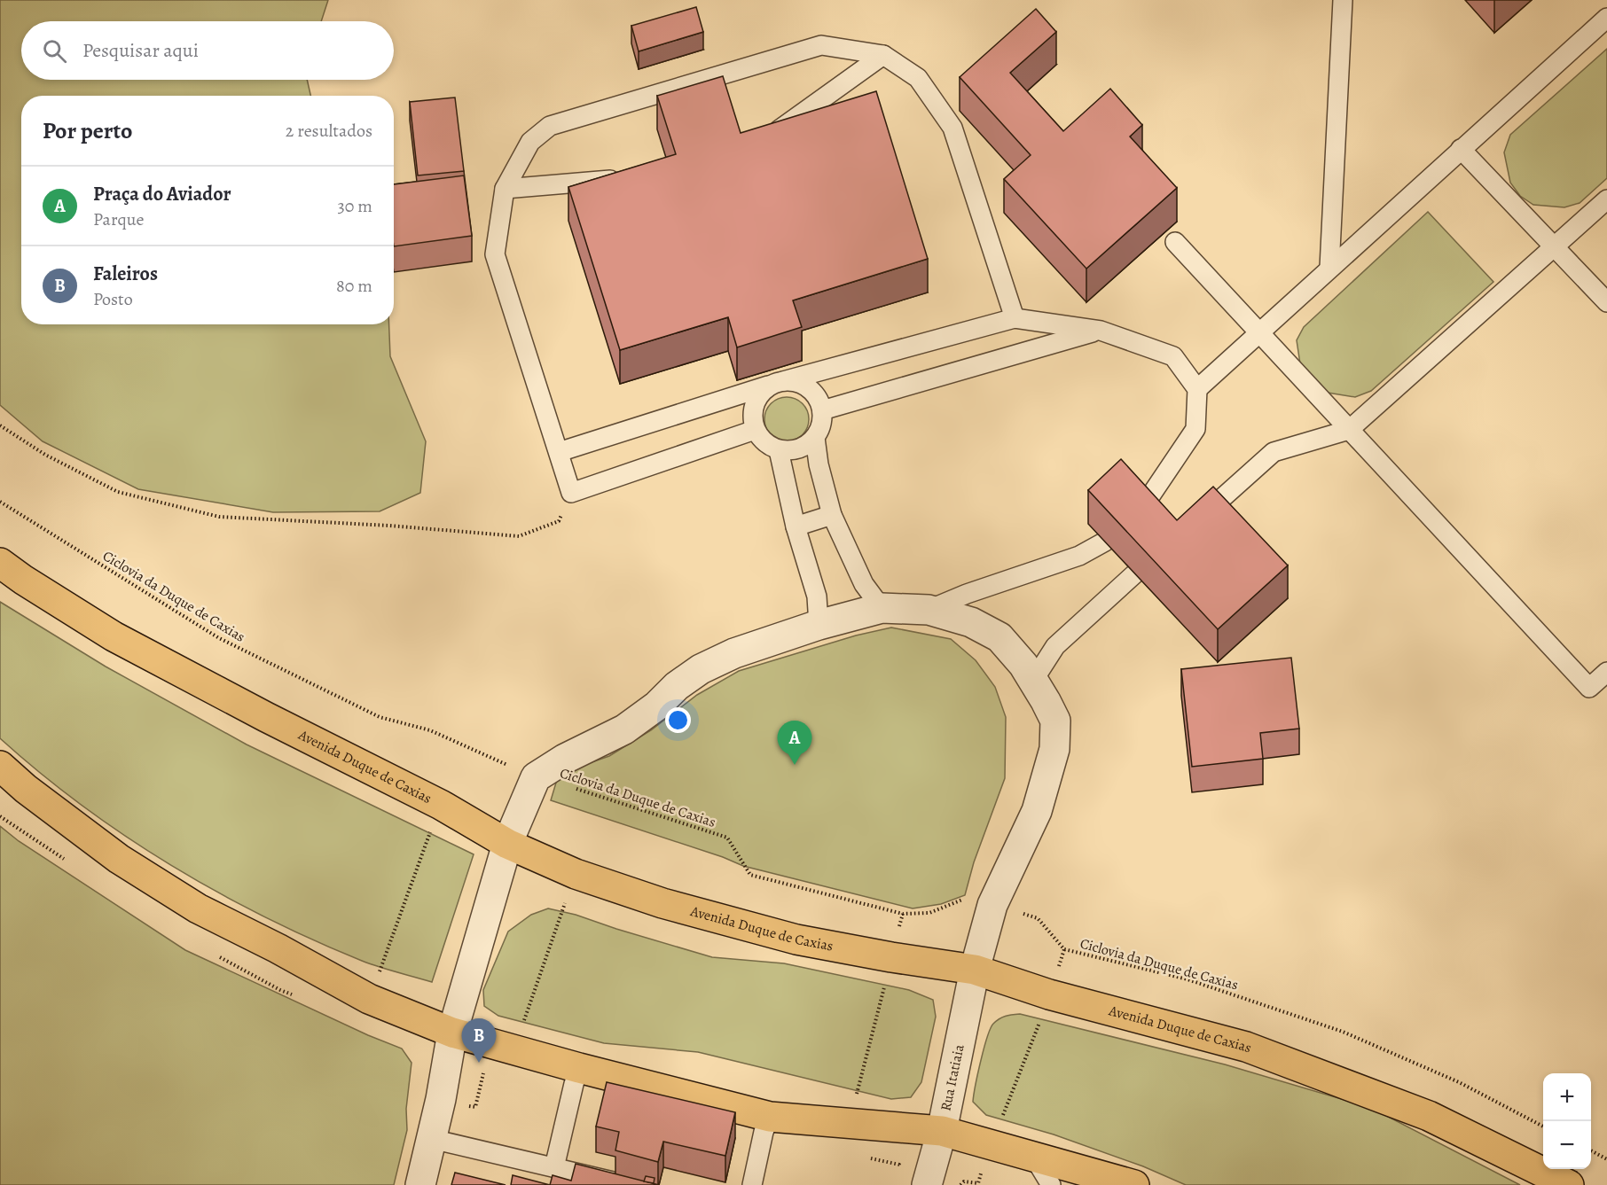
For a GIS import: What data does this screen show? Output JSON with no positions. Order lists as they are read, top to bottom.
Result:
{
  "streets": {
    "main road": ["Avenida Duque de Caxias"],
    "street": ["Rua Itatiaia"],
    "path": ["Ciclovia da Duque de Caxias"]
  },
  "crossings": [
    ["Ciclovia da Duque de Caxias", "Rua Itatiaia"],
    ["Avenida Duque de Caxias", "Rua Itatiaia"]
  ],
  "page": {
    "search": "Pesquisar aqui",
    "heading": ["Por perto", "2 resultados"],
    "list": [
      {
        "mark": "A",
        "name": "Praça do Aviador",
        "note": "Parque",
        "value": "30 m"
      },
      {
        "mark": "B",
        "name": "Faleiros",
        "note": "Posto",
        "value": "80 m"
      }
    ],
    "pins": ["A", "B"],
    "map_buttons": ["+", "−"]
  }
}
